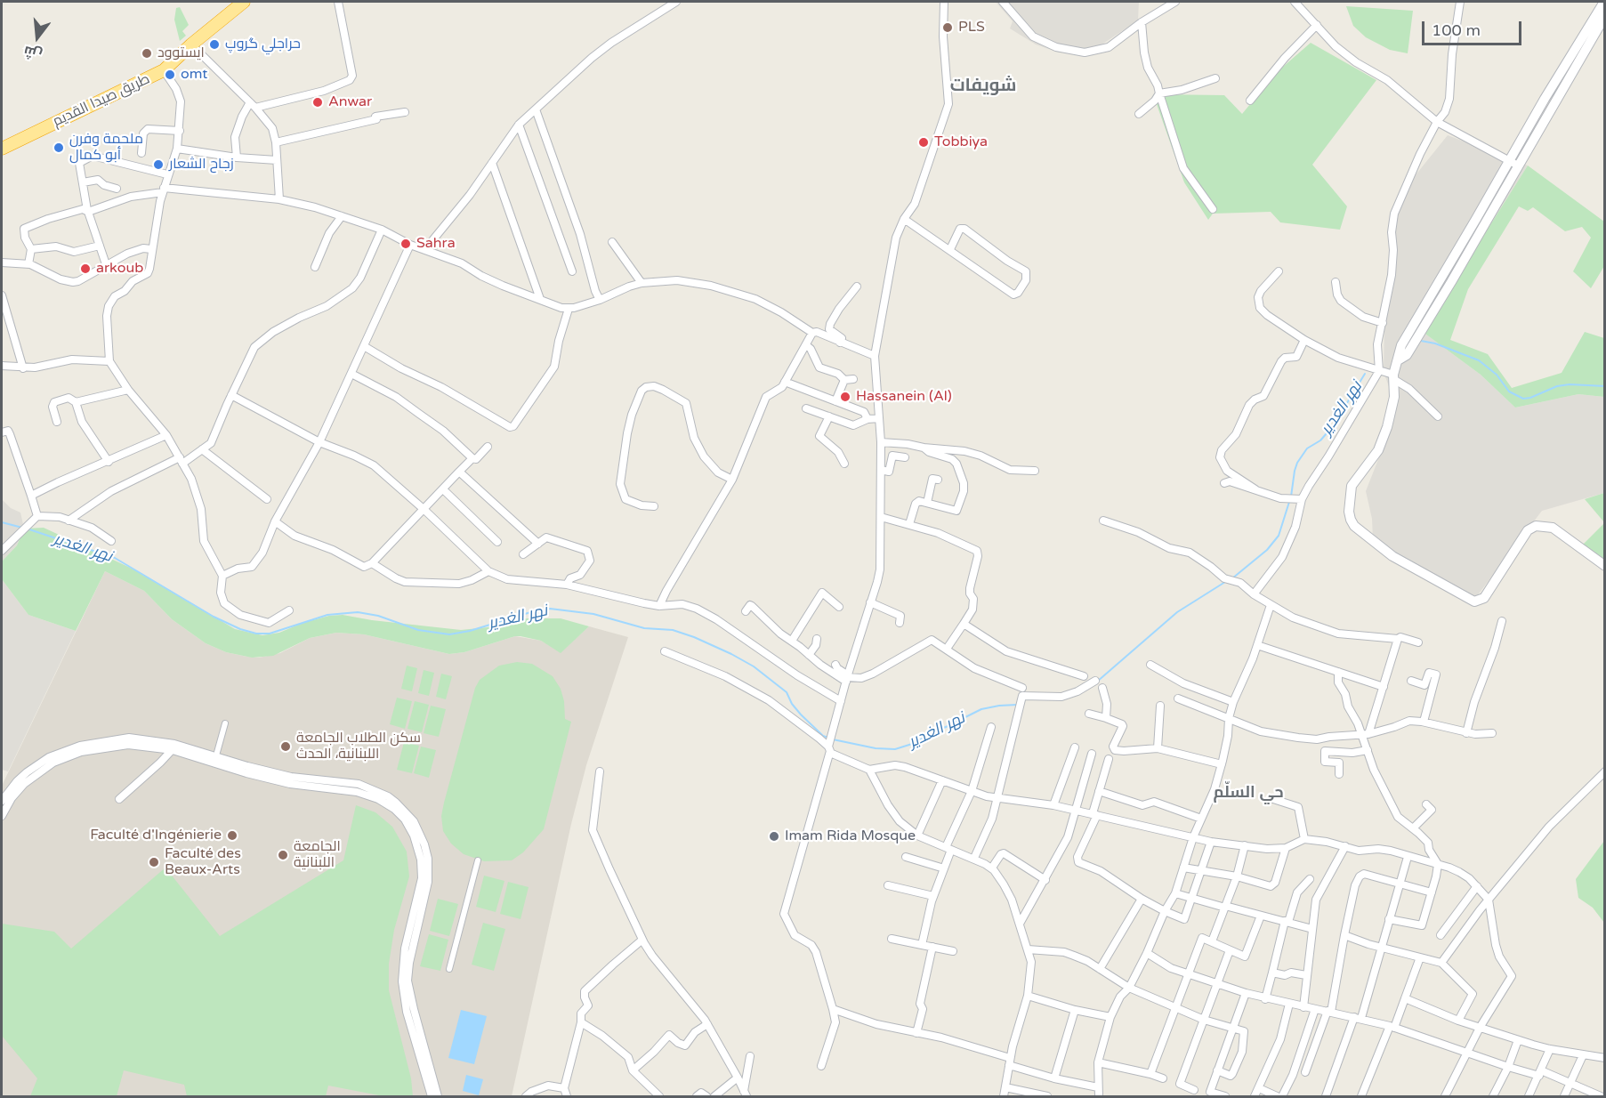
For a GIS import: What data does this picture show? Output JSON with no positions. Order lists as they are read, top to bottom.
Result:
{
  "streets": {
    "highway": ["طريق صيدا القديم"]
  },
  "districts": ["شويفات", "حي السلّم"],
  "water": ["نهر الغدير"],
  "places": [
    "PLS",
    "حراجلي گروپ",
    "ايستوود",
    "omt",
    "Anwar",
    "Tobbiya",
    "ملحمة وفرن أبو كمال",
    "زجاح الشعار",
    "Sahra",
    "arkoub",
    "Hassanein (Al)",
    "سكن الطلاب الجامعة اللبنانية، الحدث",
    "Faculté d'Ingénierie",
    "Imam Rida Mosque",
    "الجامعة اللبنانية",
    "Faculté des Beaux-Arts"
  ],
  "scale_bar": "100 m",
  "north": "bottom"
}
